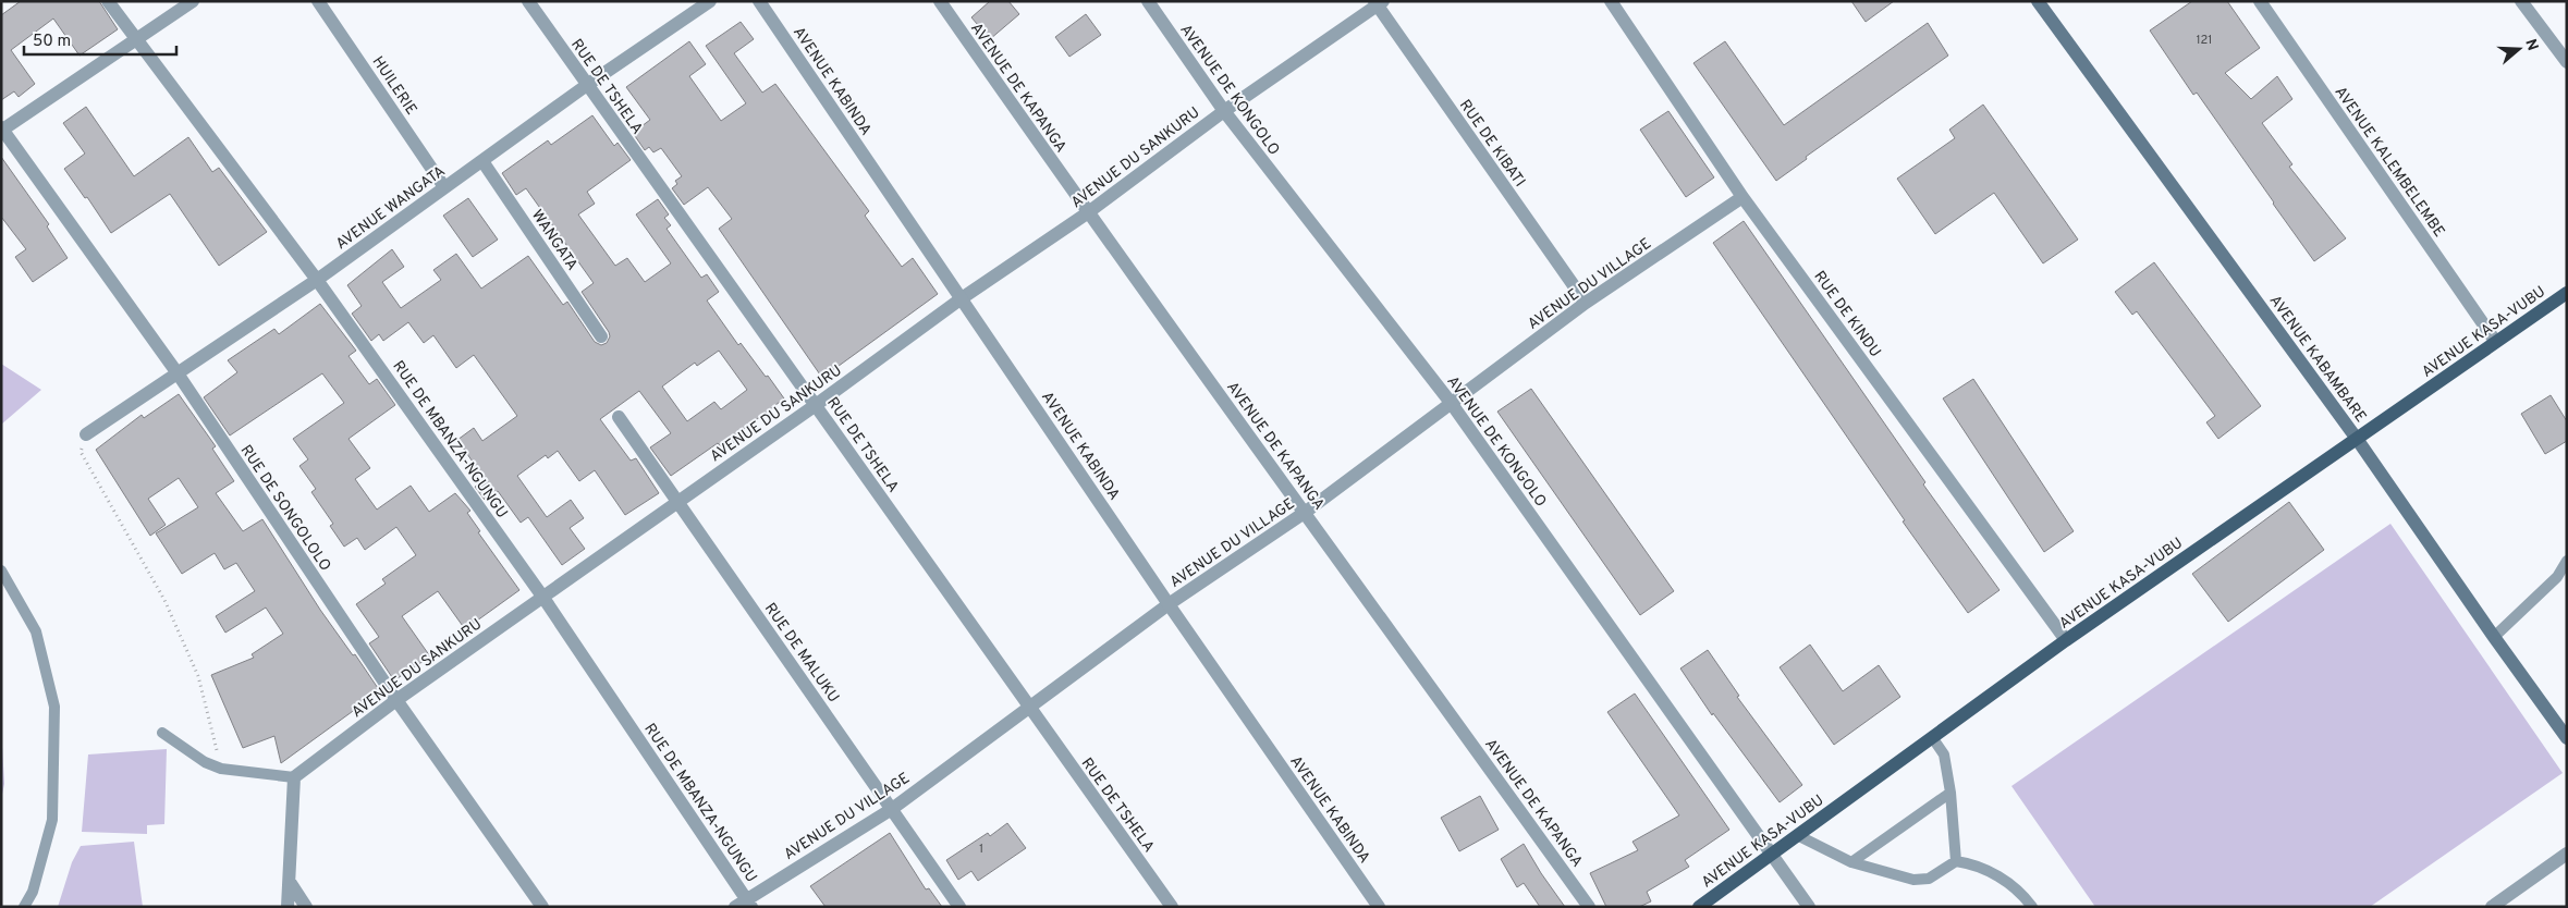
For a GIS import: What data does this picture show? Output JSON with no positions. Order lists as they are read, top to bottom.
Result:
{
  "streets": {
    "main road": ["AVENUE KASA-VUBU", "AVENUE KABAMBARE"],
    "street": [
      "AVENUE KABINDA",
      "HUILERIE",
      "RUE DE TSHELA",
      "AVENUE DE KAPANGA",
      "AVENUE DE KONGOLO",
      "RUE DE KIBATI",
      "AVENUE DU SANKURU",
      "AVENUE KALEMBELEMBE",
      "AVENUE WANGATA",
      "WANGATA",
      "AVENUE DU VILLAGE",
      "RUE DE KINDU",
      "RUE DE MBANZA-NGUNGU",
      "RUE DE SONGOLOLO",
      "RUE DE MALUKU"
    ]
  },
  "crossings": [
    ["AVENUE KABINDA", "AVENUE DU SANKURU"],
    ["AVENUE KABINDA", "AVENUE DU VILLAGE"],
    ["HUILERIE", "AVENUE WANGATA"],
    ["RUE DE TSHELA", "AVENUE DU SANKURU"],
    ["RUE DE TSHELA", "AVENUE WANGATA"],
    ["RUE DE TSHELA", "AVENUE DU VILLAGE"],
    ["AVENUE DE KAPANGA", "AVENUE DU SANKURU"],
    ["AVENUE DE KAPANGA", "AVENUE DU VILLAGE"],
    ["AVENUE DE KONGOLO", "AVENUE DU SANKURU"],
    ["AVENUE DE KONGOLO", "AVENUE DU VILLAGE"],
    ["AVENUE DE KONGOLO", "AVENUE KASA-VUBU"],
    ["RUE DE KIBATI", "AVENUE DU SANKURU"],
    ["RUE DE KIBATI", "AVENUE DU VILLAGE"],
    ["AVENUE DU SANKURU", "RUE DE MBANZA-NGUNGU"],
    ["AVENUE DU SANKURU", "RUE DE SONGOLOLO"],
    ["AVENUE DU SANKURU", "RUE DE MALUKU"],
    ["AVENUE KALEMBELEMBE", "AVENUE KASA-VUBU"],
    ["AVENUE WANGATA", "WANGATA"],
    ["AVENUE WANGATA", "RUE DE MBANZA-NGUNGU"],
    ["AVENUE WANGATA", "RUE DE SONGOLOLO"],
    ["AVENUE DU VILLAGE", "RUE DE KINDU"],
    ["AVENUE DU VILLAGE", "RUE DE MBANZA-NGUNGU"],
    ["AVENUE DU VILLAGE", "RUE DE MALUKU"],
    ["RUE DE KINDU", "AVENUE KASA-VUBU"],
    ["AVENUE KASA-VUBU", "AVENUE KABAMBARE"]
  ],
  "house_numbers": ["121", "1"],
  "scale_bar": "50 m",
  "north": "right"
}
